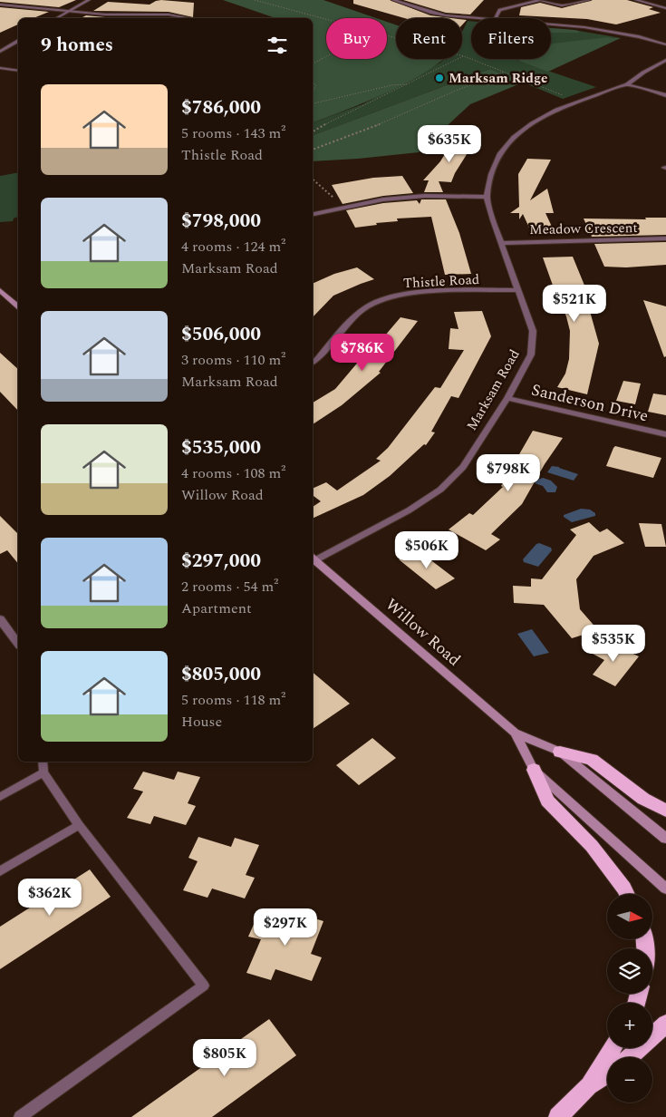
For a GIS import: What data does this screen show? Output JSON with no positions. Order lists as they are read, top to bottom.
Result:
{
  "streets": {
    "main road": ["Willow Road"],
    "street": [
      "Meadow Crescent",
      "Thistle Road",
      "Marksam Road",
      "Sanderson Drive"
    ]
  },
  "crossings": [
    ["Meadow Crescent", "Marksam Road"],
    ["Thistle Road", "Marksam Road"],
    ["Marksam Road", "Sanderson Drive"],
    ["Marksam Road", "Willow Road"]
  ],
  "places": ["Marksam Ridge"],
  "north": "right",
  "page": {
    "chip": ["Buy", "Rent", "Filters"],
    "heading": "9 homes",
    "list": [
      {
        "name": "$786,000",
        "note": "5 rooms · 143 m² · Thistle Road"
      },
      {
        "name": "$798,000",
        "note": "4 rooms · 124 m² · Marksam Road"
      },
      {
        "name": "$506,000",
        "note": "3 rooms · 110 m² · Marksam Road"
      },
      {
        "name": "$535,000",
        "note": "4 rooms · 108 m² · Willow Road"
      },
      {
        "name": "$297,000",
        "note": "2 rooms · 54 m² · Apartment"
      },
      {
        "name": "$805,000",
        "note": "5 rooms · 118 m² · House"
      }
    ],
    "price": [
      "$635K",
      "$521K",
      "$786K",
      "$798K",
      "$506K",
      "$535K",
      "$362K",
      "$297K",
      "$805K"
    ],
    "map_buttons": ["+", "−"]
  }
}
